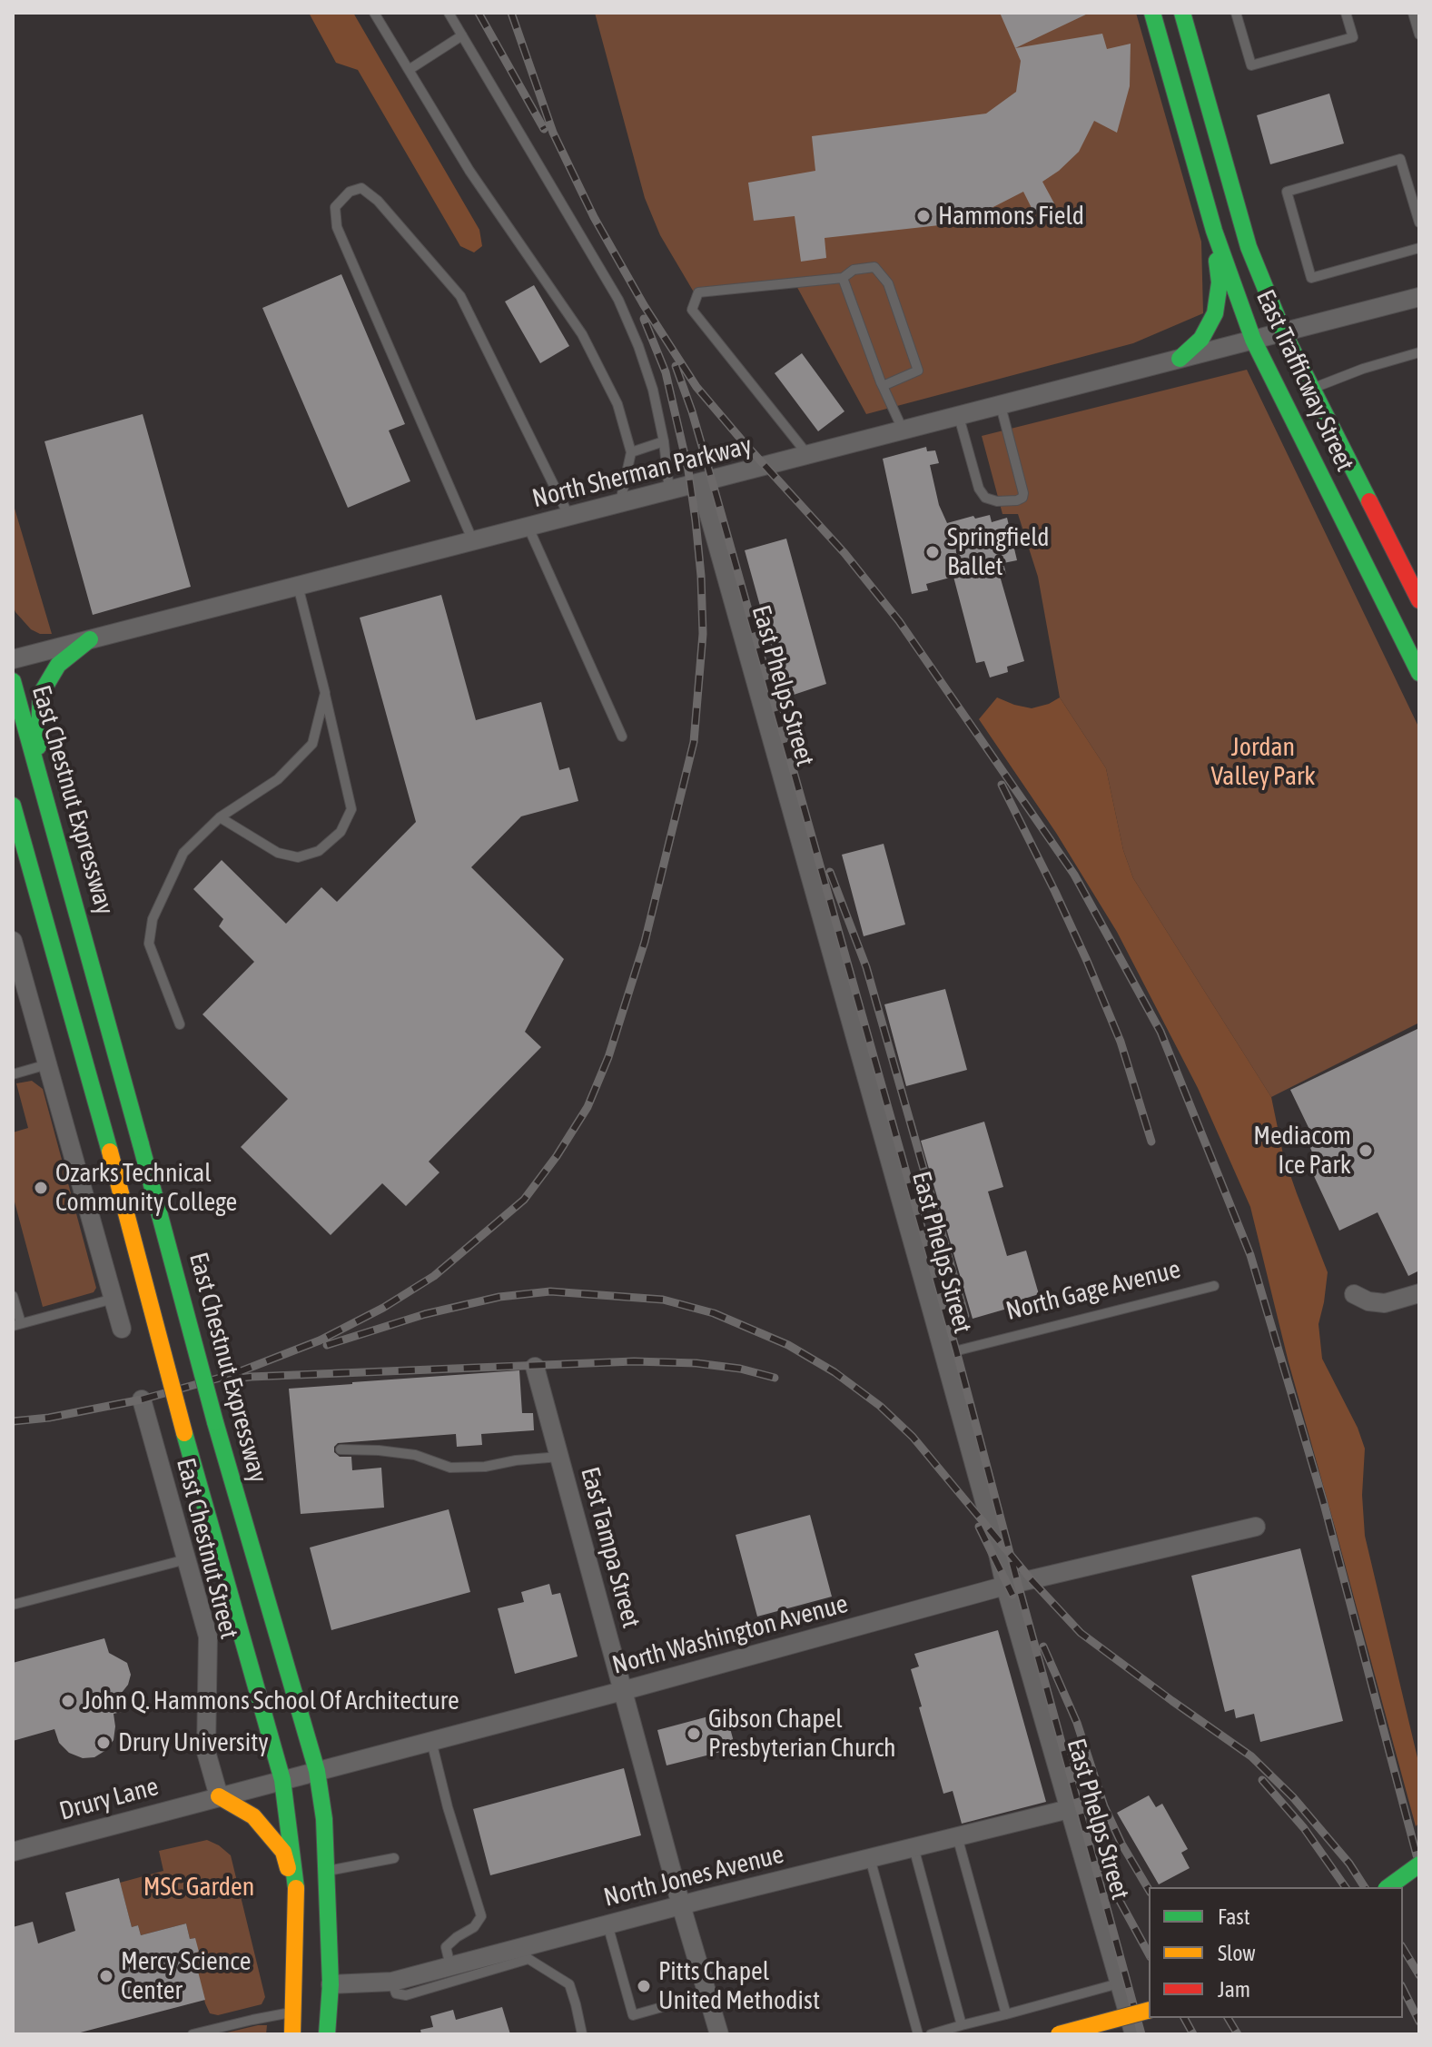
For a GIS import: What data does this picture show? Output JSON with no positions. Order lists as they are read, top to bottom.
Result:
{
  "streets": {
    "main road": ["East Trafficway Street", "East Chestnut Expressway"],
    "street": [
      "North Sherman Parkway",
      "East Phelps Street",
      "East Tampa Street",
      "East Chestnut Street",
      "North Washington Avenue",
      "Drury Lane",
      "North Jones Avenue"
    ],
    "lane": ["North Gage Avenue"]
  },
  "crossings": [
    ["East Trafficway Street", "North Sherman Parkway"],
    ["North Sherman Parkway", "East Phelps Street"],
    ["East Phelps Street", "North Gage Avenue"],
    ["East Phelps Street", "North Washington Avenue"],
    ["East Phelps Street", "North Jones Avenue"],
    ["East Chestnut Expressway", "North Washington Avenue"],
    ["East Chestnut Expressway", "North Jones Avenue"],
    ["East Tampa Street", "North Washington Avenue"],
    ["East Tampa Street", "North Jones Avenue"],
    ["East Chestnut Street", "North Washington Avenue"],
    ["East Chestnut Street", "Drury Lane"],
    ["North Washington Avenue", "Drury Lane"]
  ],
  "parks": ["Jordan Valley Park", "MSC Garden"],
  "places": [
    "Hammons Field",
    "Springfield Ballet",
    "Mediacom Ice Park",
    "Ozarks Technical Community College",
    "John Q. Hammons School Of Architecture",
    "Gibson Chapel Presbyterian Church",
    "Drury University",
    "Mercy Science Center",
    "Pitts Chapel United Methodist"
  ],
  "legend": ["Fast", "Slow", "Jam"]
}
